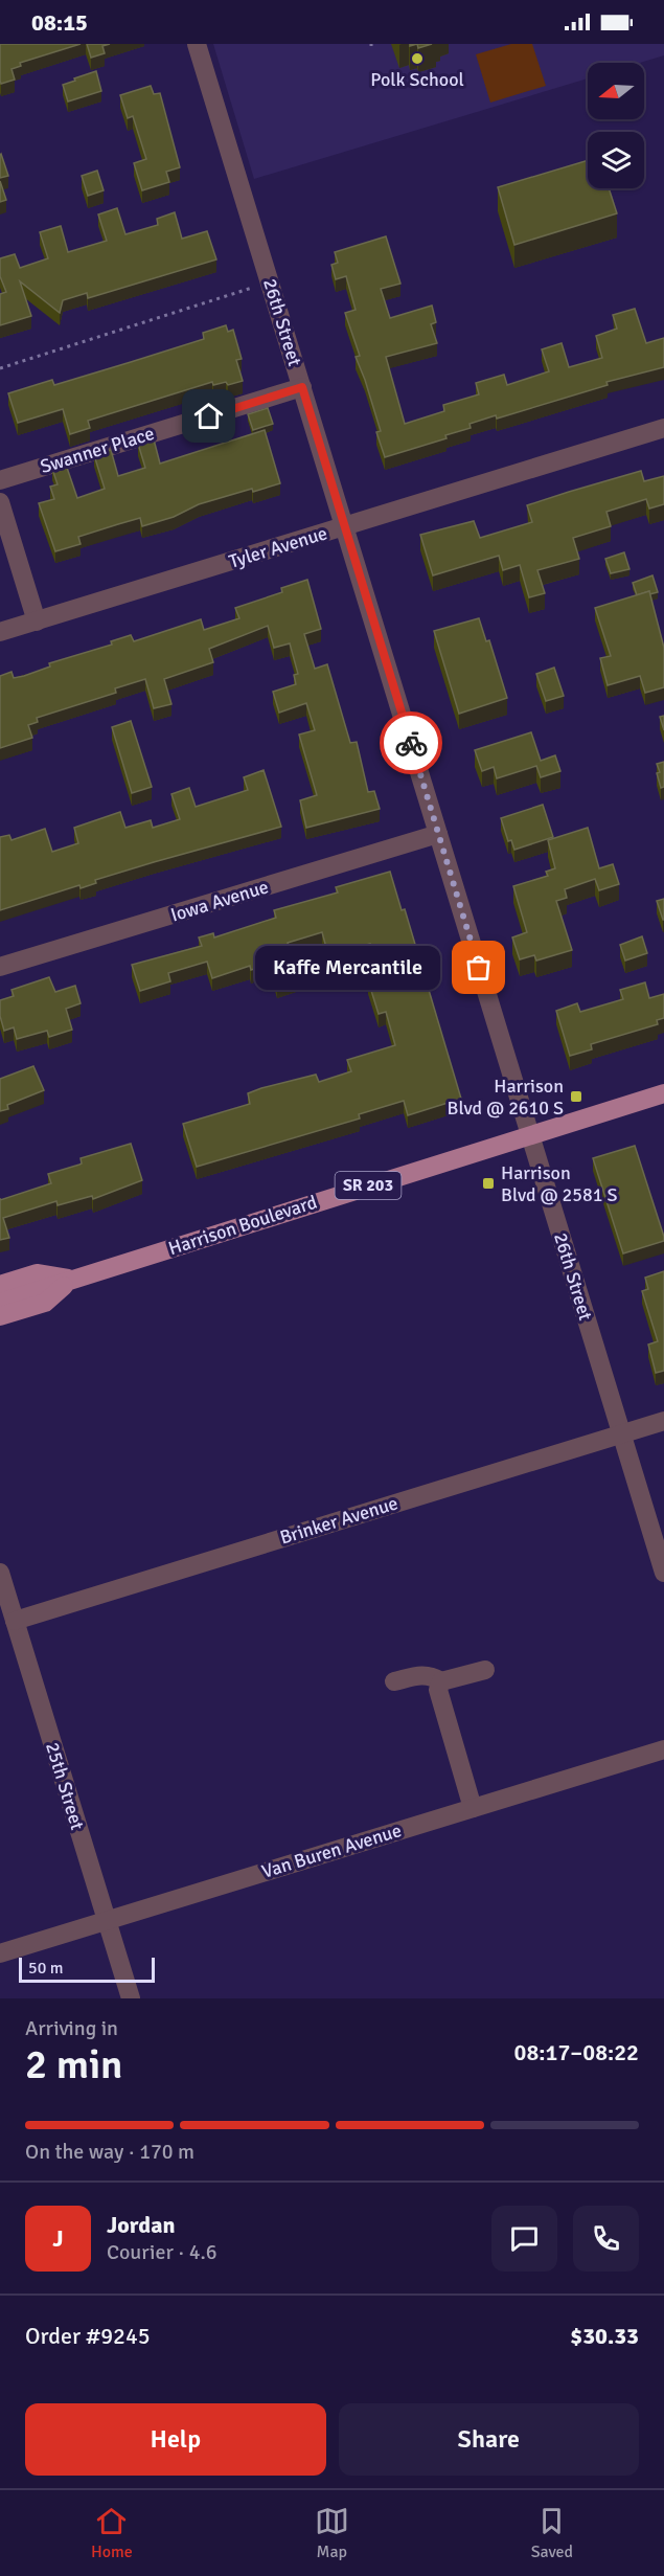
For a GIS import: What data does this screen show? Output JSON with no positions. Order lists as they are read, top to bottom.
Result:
{
  "streets": {
    "main road": ["SR 203", "Harrison Boulevard"],
    "street": [
      "26th Street",
      "Swanner Place",
      "Tyler Avenue",
      "Iowa Avenue",
      "Brinker Avenue",
      "25th Street",
      "Van Buren Avenue"
    ]
  },
  "crossings": [
    ["26th Street", "Swanner Place"],
    ["26th Street", "Tyler Avenue"],
    ["26th Street", "Iowa Avenue"],
    ["26th Street", "Harrison Boulevard"],
    ["26th Street", "Brinker Avenue"],
    ["Brinker Avenue", "25th Street"],
    ["25th Street", "Van Buren Avenue"]
  ],
  "places": {
    "other": ["Polk School", "Kaffe Mercantile"],
    "transit": ["Harrison Blvd @ 2610 S", "Harrison Blvd @ 2581 S"]
  },
  "scale_bar": "50 m",
  "north": "left",
  "page": {
    "status": "08:15",
    "bubble": "Kaffe Mercantile",
    "scale": "50 m",
    "heading": ["2 min", "Arriving in", "08:17–08:22"],
    "panel": [
      "Jordan",
      "Courier · 4.6",
      "Order #9245",
      "$30.33"
    ],
    "bar": "On the way · 170 m",
    "round": "J",
    "buttons": ["Help", "Share"],
    "tabs": ["Home", "Map", "Saved"]
  }
}
